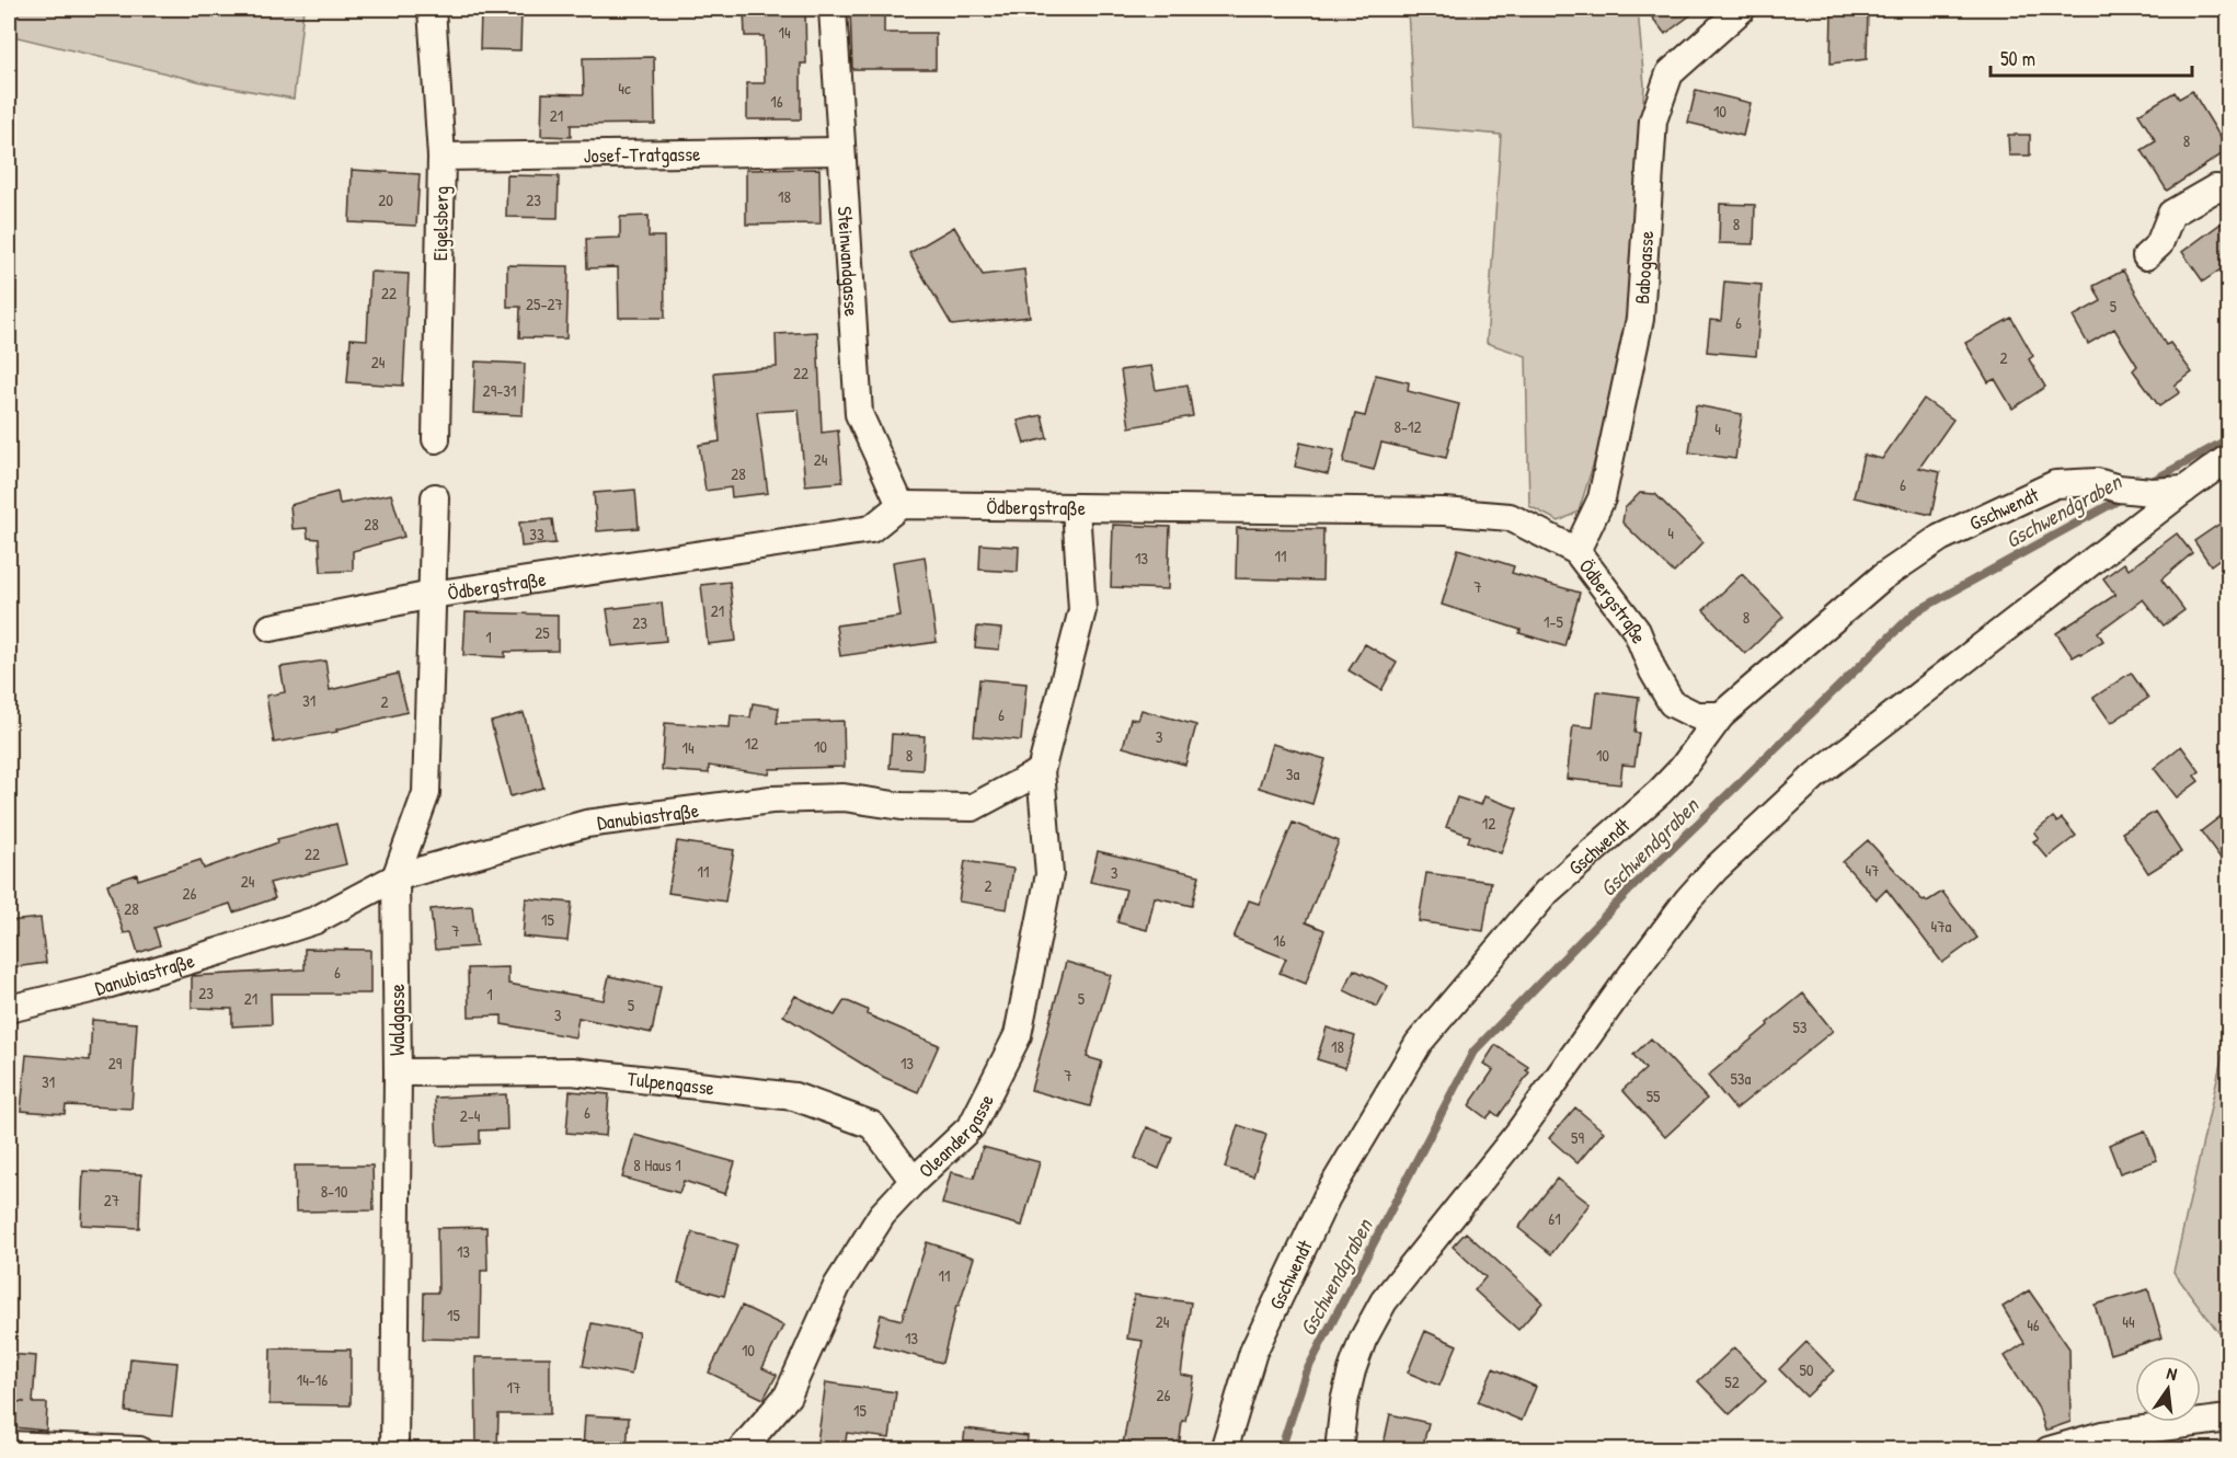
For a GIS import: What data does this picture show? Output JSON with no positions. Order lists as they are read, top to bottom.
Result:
{
  "streets": {
    "street": [
      "Josef-Tratgasse",
      "Eigelsberg",
      "Steinwandgasse",
      "Babogasse",
      "Ödbergstraße",
      "Gschwendt",
      "Danubiastraße",
      "Waldgasse",
      "Tulpengasse",
      "Oleandergasse"
    ]
  },
  "crossings": [
    ["Josef-Tratgasse", "Eigelsberg"],
    ["Josef-Tratgasse", "Steinwandgasse"],
    ["Steinwandgasse", "Ödbergstraße"],
    ["Babogasse", "Ödbergstraße"],
    ["Ödbergstraße", "Gschwendt"],
    ["Ödbergstraße", "Waldgasse"],
    ["Danubiastraße", "Waldgasse"],
    ["Danubiastraße", "Oleandergasse"],
    ["Waldgasse", "Tulpengasse"],
    ["Tulpengasse", "Oleandergasse"]
  ],
  "water": ["Gschwendgraben"],
  "house_numbers": [
    "14",
    "4c",
    "16",
    "10",
    "21",
    "8",
    "18",
    "20",
    "23",
    "8",
    "22",
    "25-27",
    "5",
    "6",
    "2",
    "24",
    "22",
    "29-31",
    "8-12",
    "4",
    "24",
    "28",
    "6",
    "28",
    "4",
    "33",
    "11",
    "13",
    "7",
    "21",
    "8",
    "1-5",
    "23",
    "25",
    "1",
    "31",
    "2",
    "6",
    "3",
    "12",
    "10",
    "14",
    "8",
    "10",
    "3a",
    "12",
    "22",
    "47",
    "11",
    "3",
    "24",
    "2",
    "26",
    "28",
    "15",
    "47a",
    "7",
    "16",
    "6",
    "23",
    "1",
    "21",
    "5",
    "5",
    "3",
    "53",
    "18",
    "29",
    "13",
    "7",
    "53a",
    "31",
    "55",
    "6",
    "2-4",
    "59",
    "8 Haus 1",
    "8-10",
    "27",
    "61",
    "13",
    "11",
    "15",
    "24",
    "44",
    "46",
    "13",
    "10",
    "50",
    "14-16",
    "52",
    "17",
    "26",
    "15"
  ],
  "scale_bar": "50 m",
  "north": "top"
}
